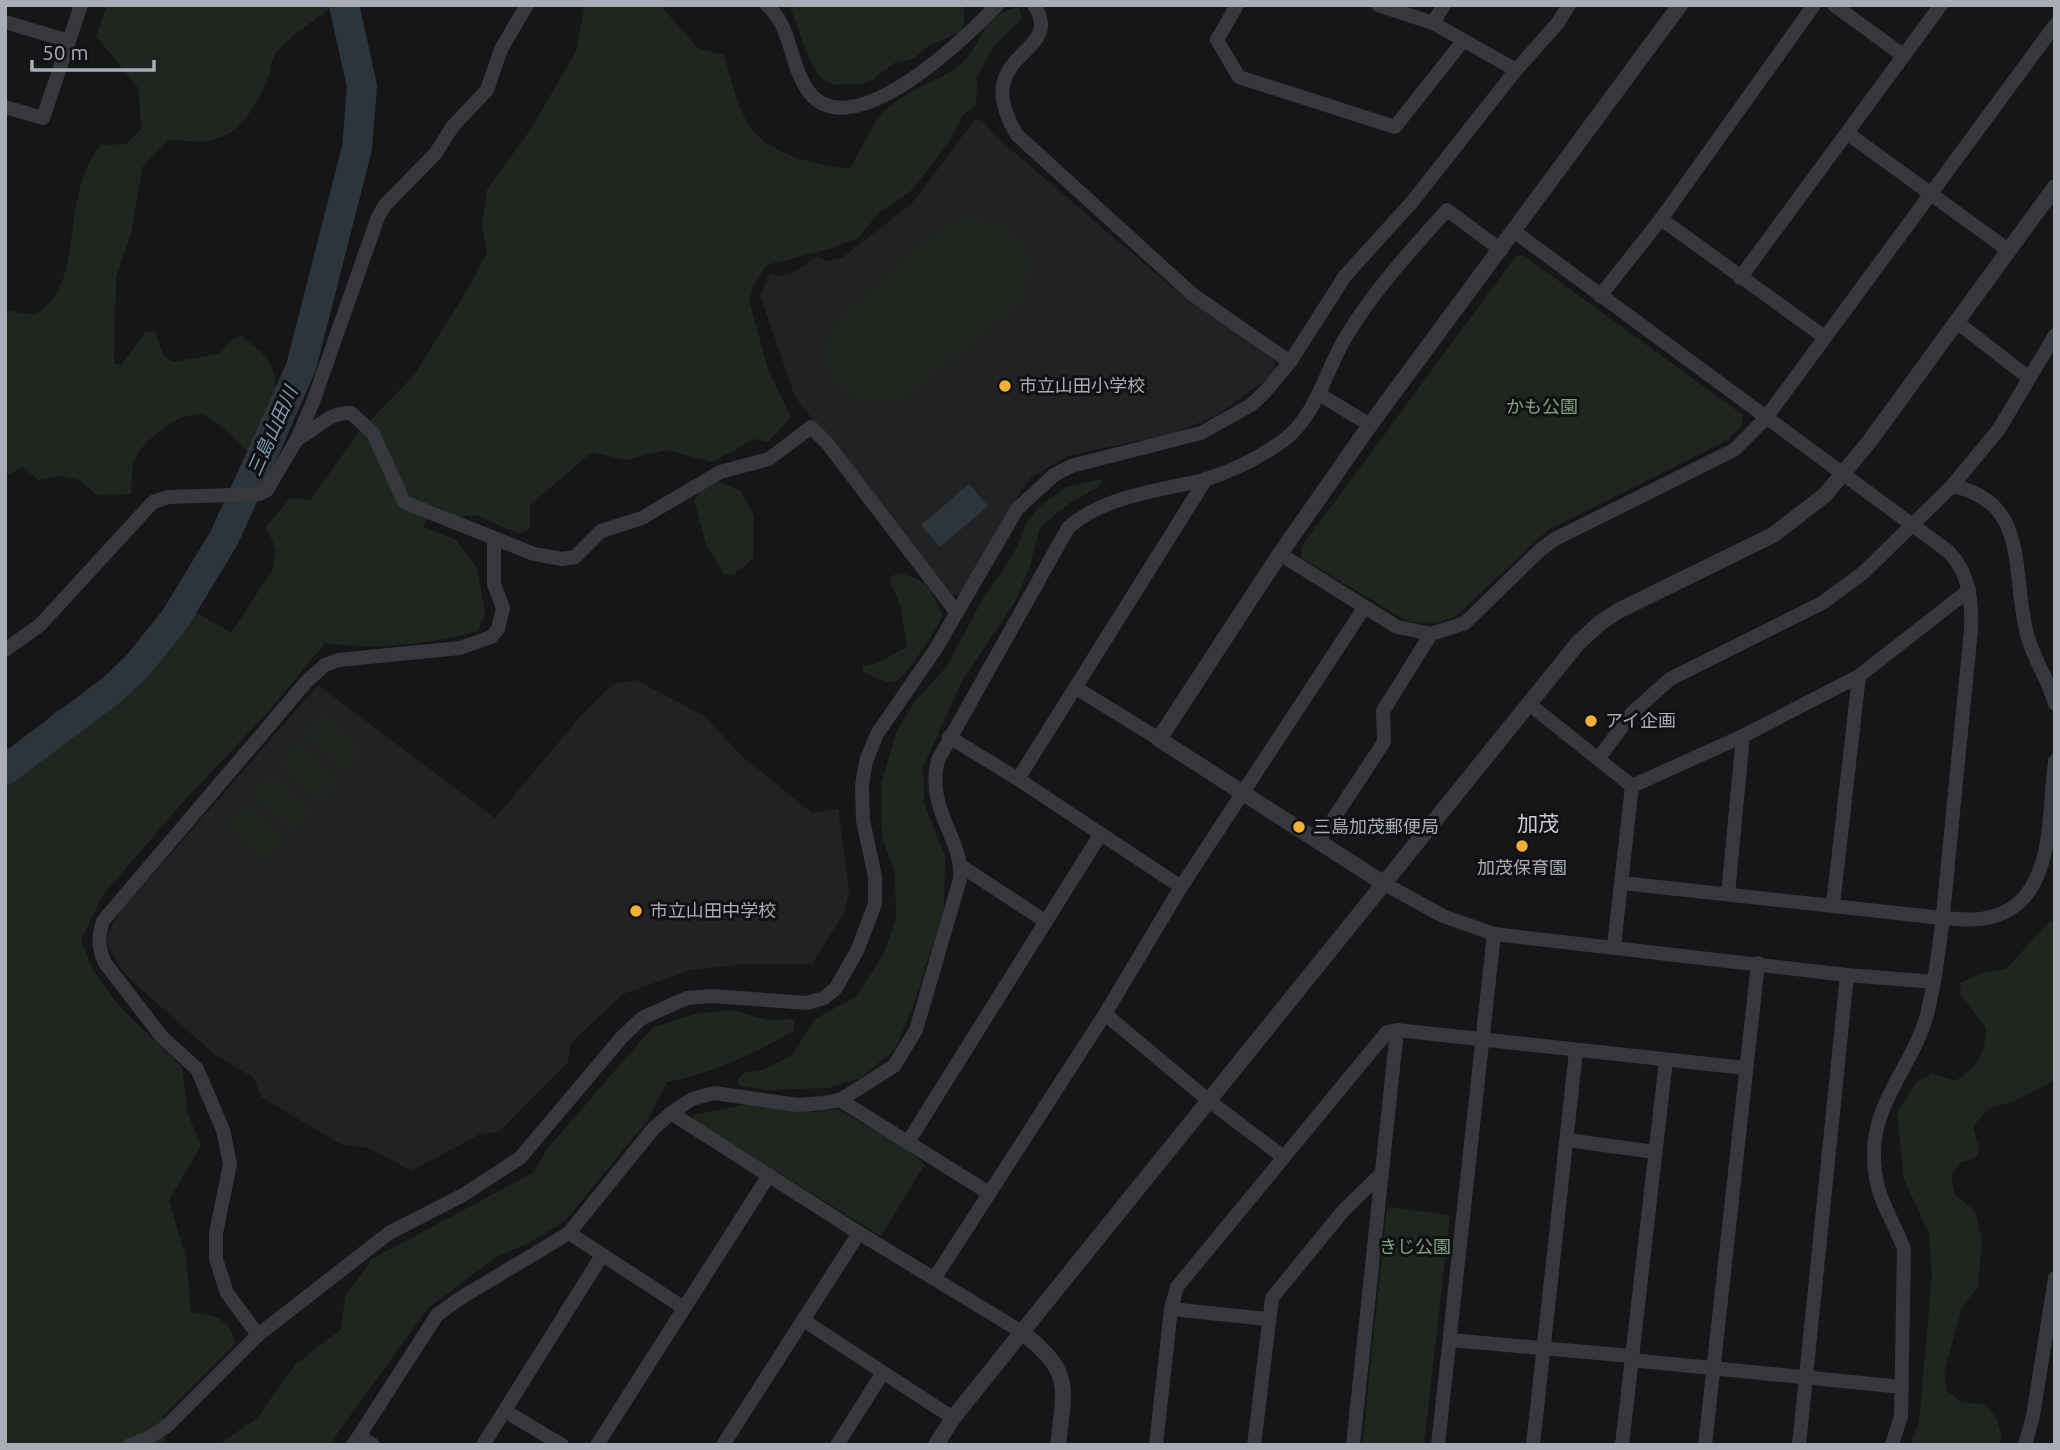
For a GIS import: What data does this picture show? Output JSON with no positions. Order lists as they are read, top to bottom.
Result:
{
  "districts": ["加茂"],
  "water": ["三島山田川"],
  "parks": ["かも公園", "きじ公園"],
  "places": [
    "市立山田小学校",
    "アイ企画",
    "三島加茂郵便局",
    "加茂保育園",
    "市立山田中学校"
  ],
  "scale_bar": "50 m"
}
